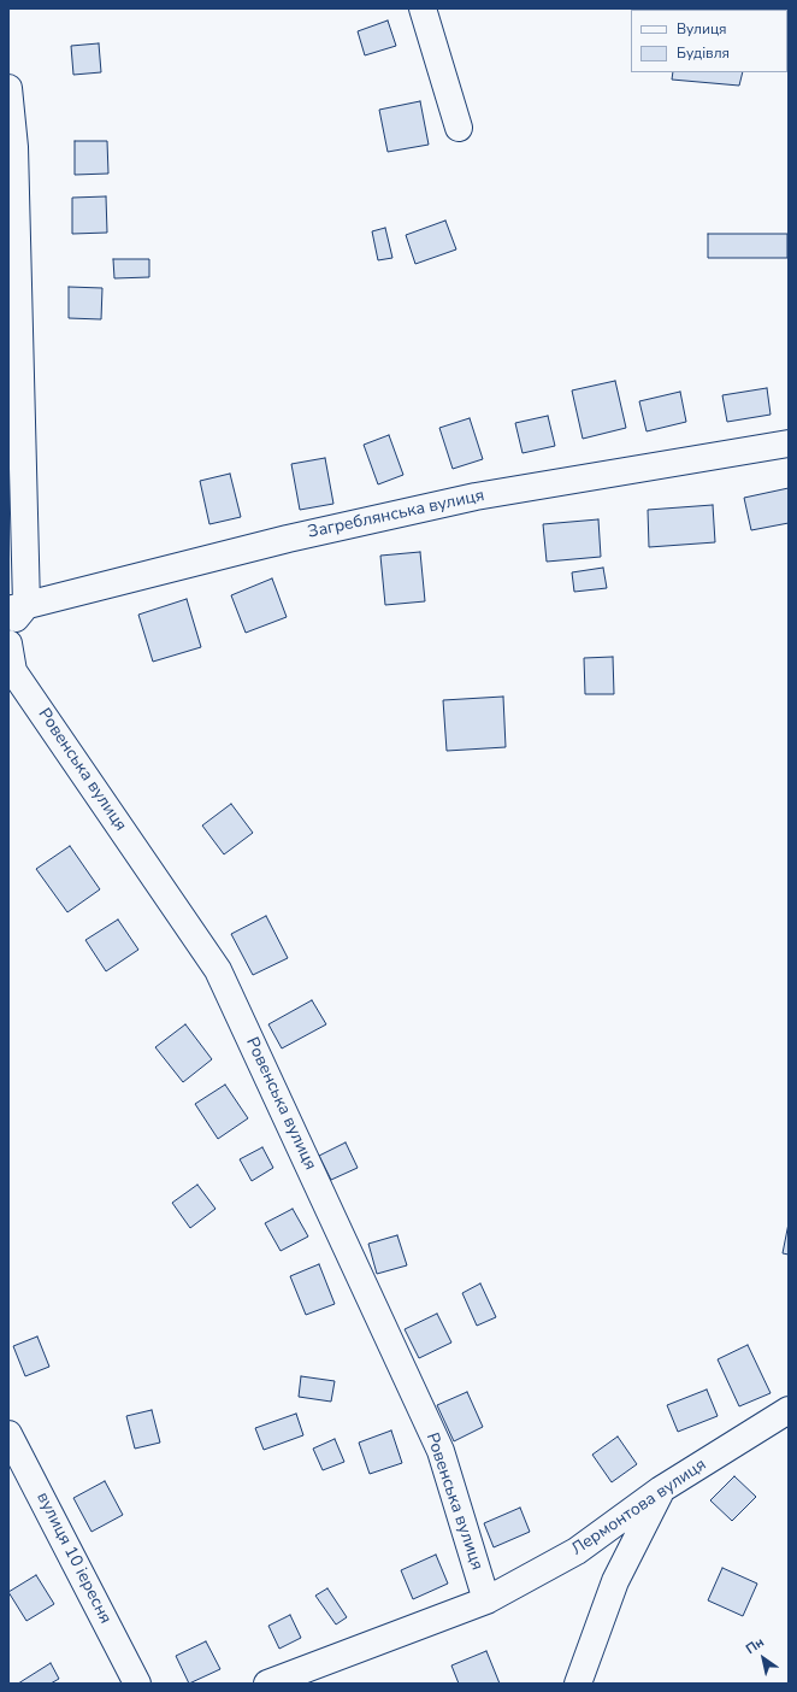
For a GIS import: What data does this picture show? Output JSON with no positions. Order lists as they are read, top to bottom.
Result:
{
  "streets": {
    "street": [
      "Загреблянська вулиця",
      "Ровенська вулиця",
      "Лермонтова вулиця",
      "вулиця 10 іересня"
    ]
  },
  "crossings": [
    ["Ровенська вулиця", "Лермонтова вулиця"]
  ],
  "legend": ["Вулиця", "Будівля"],
  "north": "top left"
}
